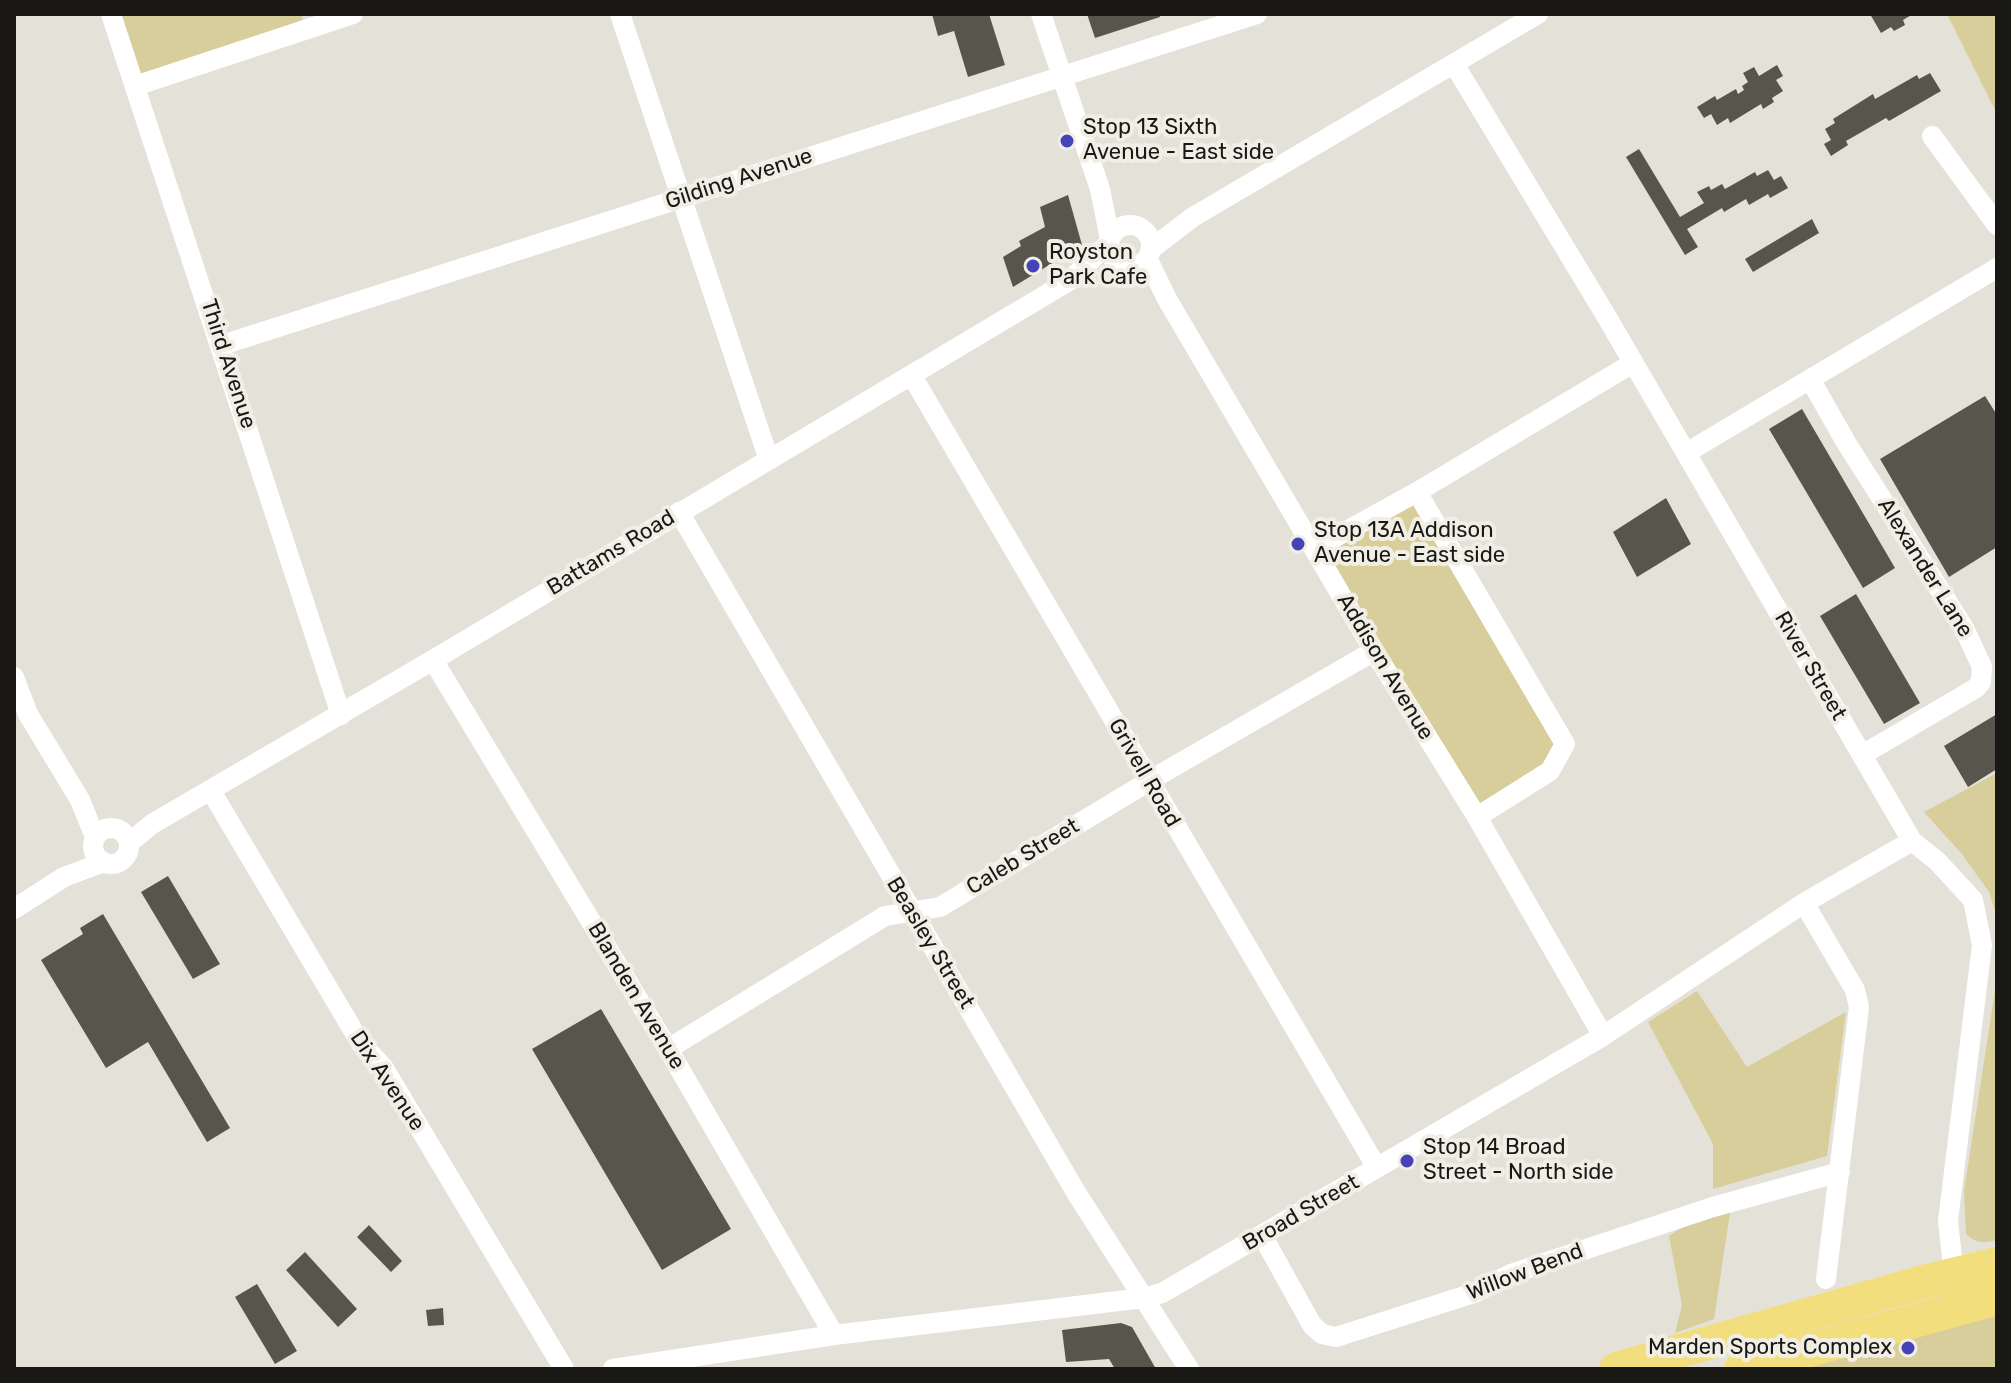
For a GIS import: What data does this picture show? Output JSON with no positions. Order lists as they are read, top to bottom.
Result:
{
  "streets": {
    "street": [
      "Gilding Avenue",
      "Third Avenue",
      "Battams Road",
      "Alexander Lane",
      "River Street",
      "Addison Avenue",
      "Grivell Road",
      "Caleb Street",
      "Beasley Street",
      "Blanden Avenue",
      "Dix Avenue",
      "Broad Street",
      "Willow Bend"
    ]
  },
  "crossings": [
    ["Gilding Avenue", "Third Avenue"],
    ["Third Avenue", "Battams Road"],
    ["Battams Road", "River Street"],
    ["Battams Road", "Addison Avenue"],
    ["Battams Road", "Grivell Road"],
    ["Battams Road", "Beasley Street"],
    ["Battams Road", "Blanden Avenue"],
    ["Battams Road", "Dix Avenue"],
    ["Alexander Lane", "River Street"],
    ["River Street", "Broad Street"],
    ["Addison Avenue", "Caleb Street"],
    ["Addison Avenue", "Broad Street"],
    ["Grivell Road", "Caleb Street"],
    ["Grivell Road", "Broad Street"],
    ["Caleb Street", "Beasley Street"],
    ["Caleb Street", "Blanden Avenue"],
    ["Beasley Street", "Broad Street"],
    ["Blanden Avenue", "Broad Street"],
    ["Broad Street", "Willow Bend"]
  ],
  "places": [
    "Stop 13 Sixth Avenue - East side",
    "Royston Park Cafe",
    "Stop 13A Addison Avenue - East side",
    "Stop 14 Broad Street - North side",
    "Marden Sports Complex"
  ]
}
